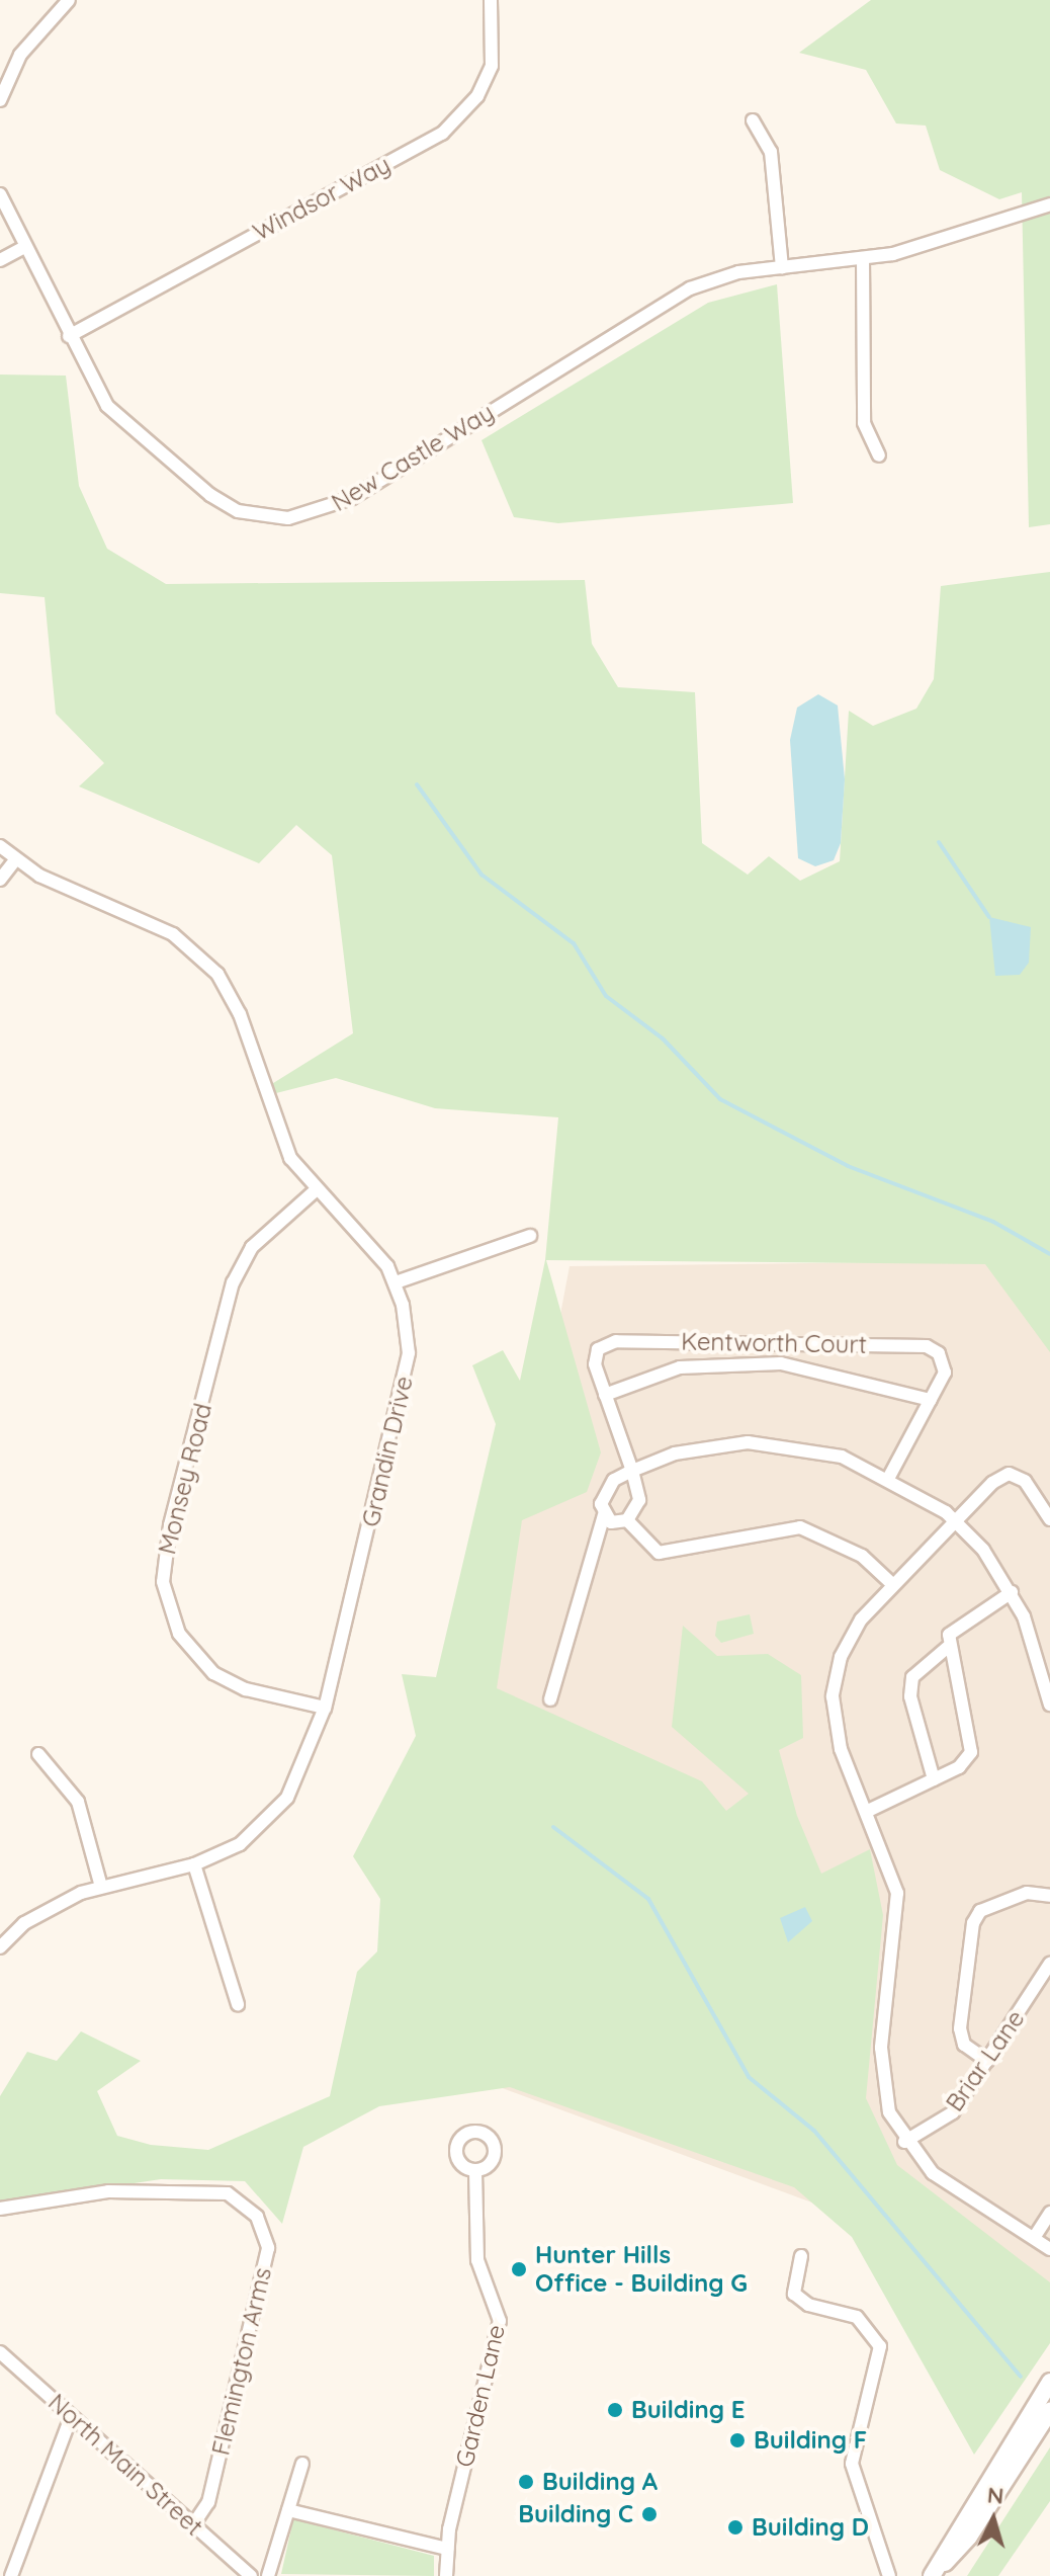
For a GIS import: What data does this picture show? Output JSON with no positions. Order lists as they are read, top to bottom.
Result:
{
  "streets": {
    "street": [
      "Windsor Way",
      "New Castle Way",
      "Kentworth Court",
      "Grandin Drive",
      "Monsey Road",
      "Briar Lane",
      "Flemington Arms",
      "Garden Lane",
      "North Main Street"
    ]
  },
  "crossings": [
    ["Windsor Way", "New Castle Way"],
    ["Grandin Drive", "Monsey Road"],
    ["Flemington Arms", "North Main Street"]
  ],
  "places": [
    "Hunter Hills Office - Building G",
    "Building E",
    "Building F",
    "Building A",
    "Building C",
    "Building D"
  ],
  "north": "top"
}
